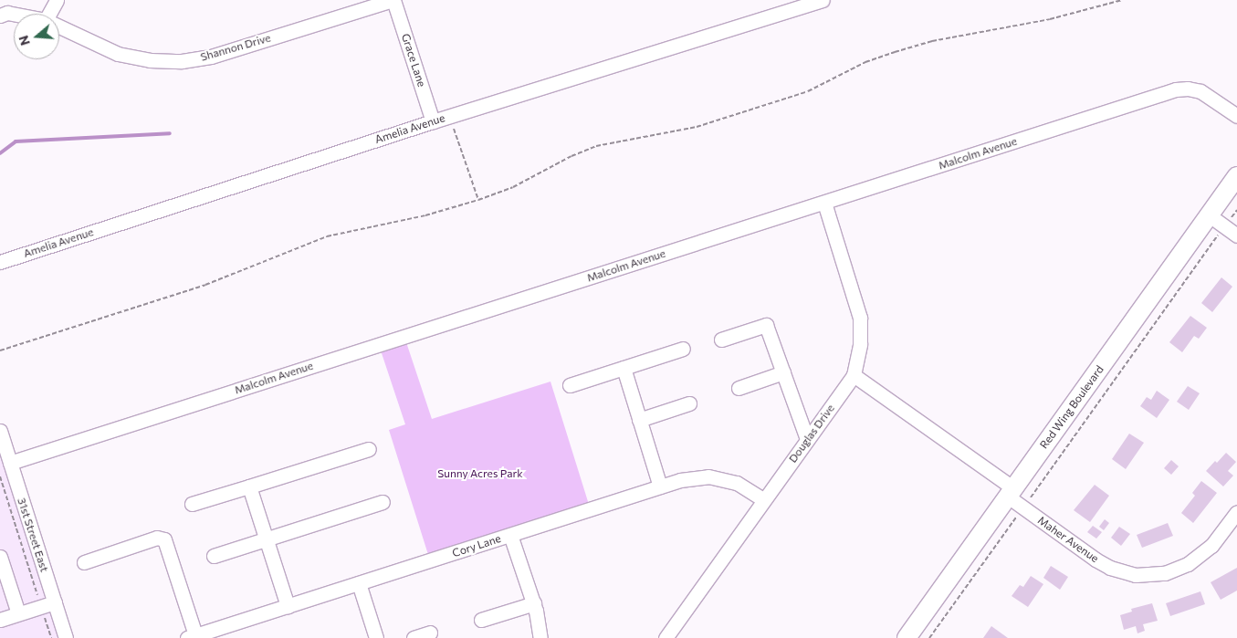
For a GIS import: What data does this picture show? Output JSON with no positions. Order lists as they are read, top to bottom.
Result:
{
  "streets": {
    "main road": ["Red Wing Boulevard"],
    "street": [
      "Shannon Drive",
      "Grace Lane",
      "Amelia Avenue",
      "Malcolm Avenue",
      "Douglas Drive",
      "31st Street East",
      "Maher Avenue",
      "Cory Lane"
    ]
  },
  "crossings": [
    ["Shannon Drive", "Grace Lane"],
    ["Grace Lane", "Amelia Avenue"],
    ["Malcolm Avenue", "Douglas Drive"],
    ["Malcolm Avenue", "31st Street East"],
    ["Red Wing Boulevard", "Maher Avenue"],
    ["Douglas Drive", "Maher Avenue"],
    ["Douglas Drive", "Cory Lane"]
  ],
  "parks": ["Sunny Acres Park"],
  "north": "left"
}
